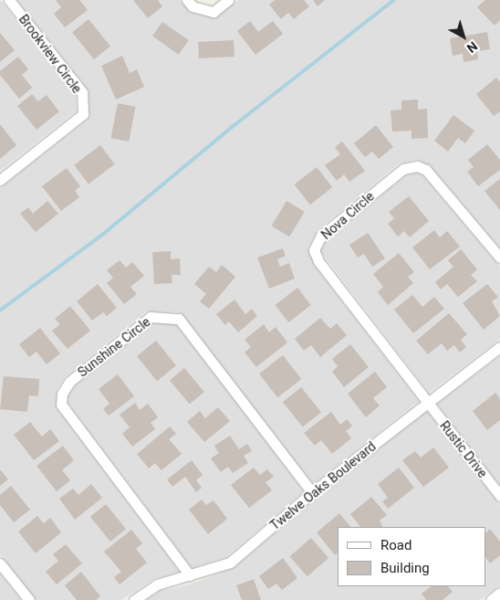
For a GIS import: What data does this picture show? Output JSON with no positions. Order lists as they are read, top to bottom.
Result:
{
  "streets": {
    "street": [
      "Brookview Circle",
      "Nova Circle",
      "Sunshine Circle",
      "Rustic Drive",
      "Twelve Oaks Boulevard"
    ]
  },
  "crossings": [
    ["Nova Circle", "Rustic Drive"],
    ["Nova Circle", "Twelve Oaks Boulevard"],
    ["Sunshine Circle", "Twelve Oaks Boulevard"],
    ["Rustic Drive", "Twelve Oaks Boulevard"]
  ],
  "legend": ["Road", "Building"],
  "north": "bottom right"
}
